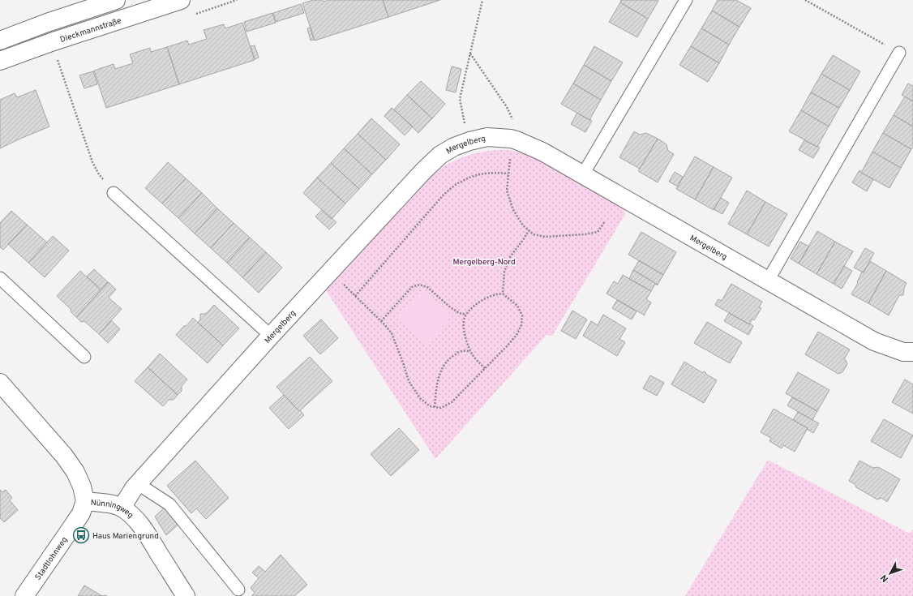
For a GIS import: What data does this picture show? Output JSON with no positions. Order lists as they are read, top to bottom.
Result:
{
  "streets": {
    "street": [
      "Dieckmannstraße",
      "Mergelberg",
      "Nünningweg",
      "Stadtlohnweg"
    ]
  },
  "crossings": [
    ["Mergelberg", "Nünningweg"],
    ["Nünningweg", "Stadtlohnweg"]
  ],
  "parks": ["Mergelberg-Nord"],
  "places": {
    "bus stop": ["Haus Mariengrund"]
  },
  "north": "bottom left"
}
